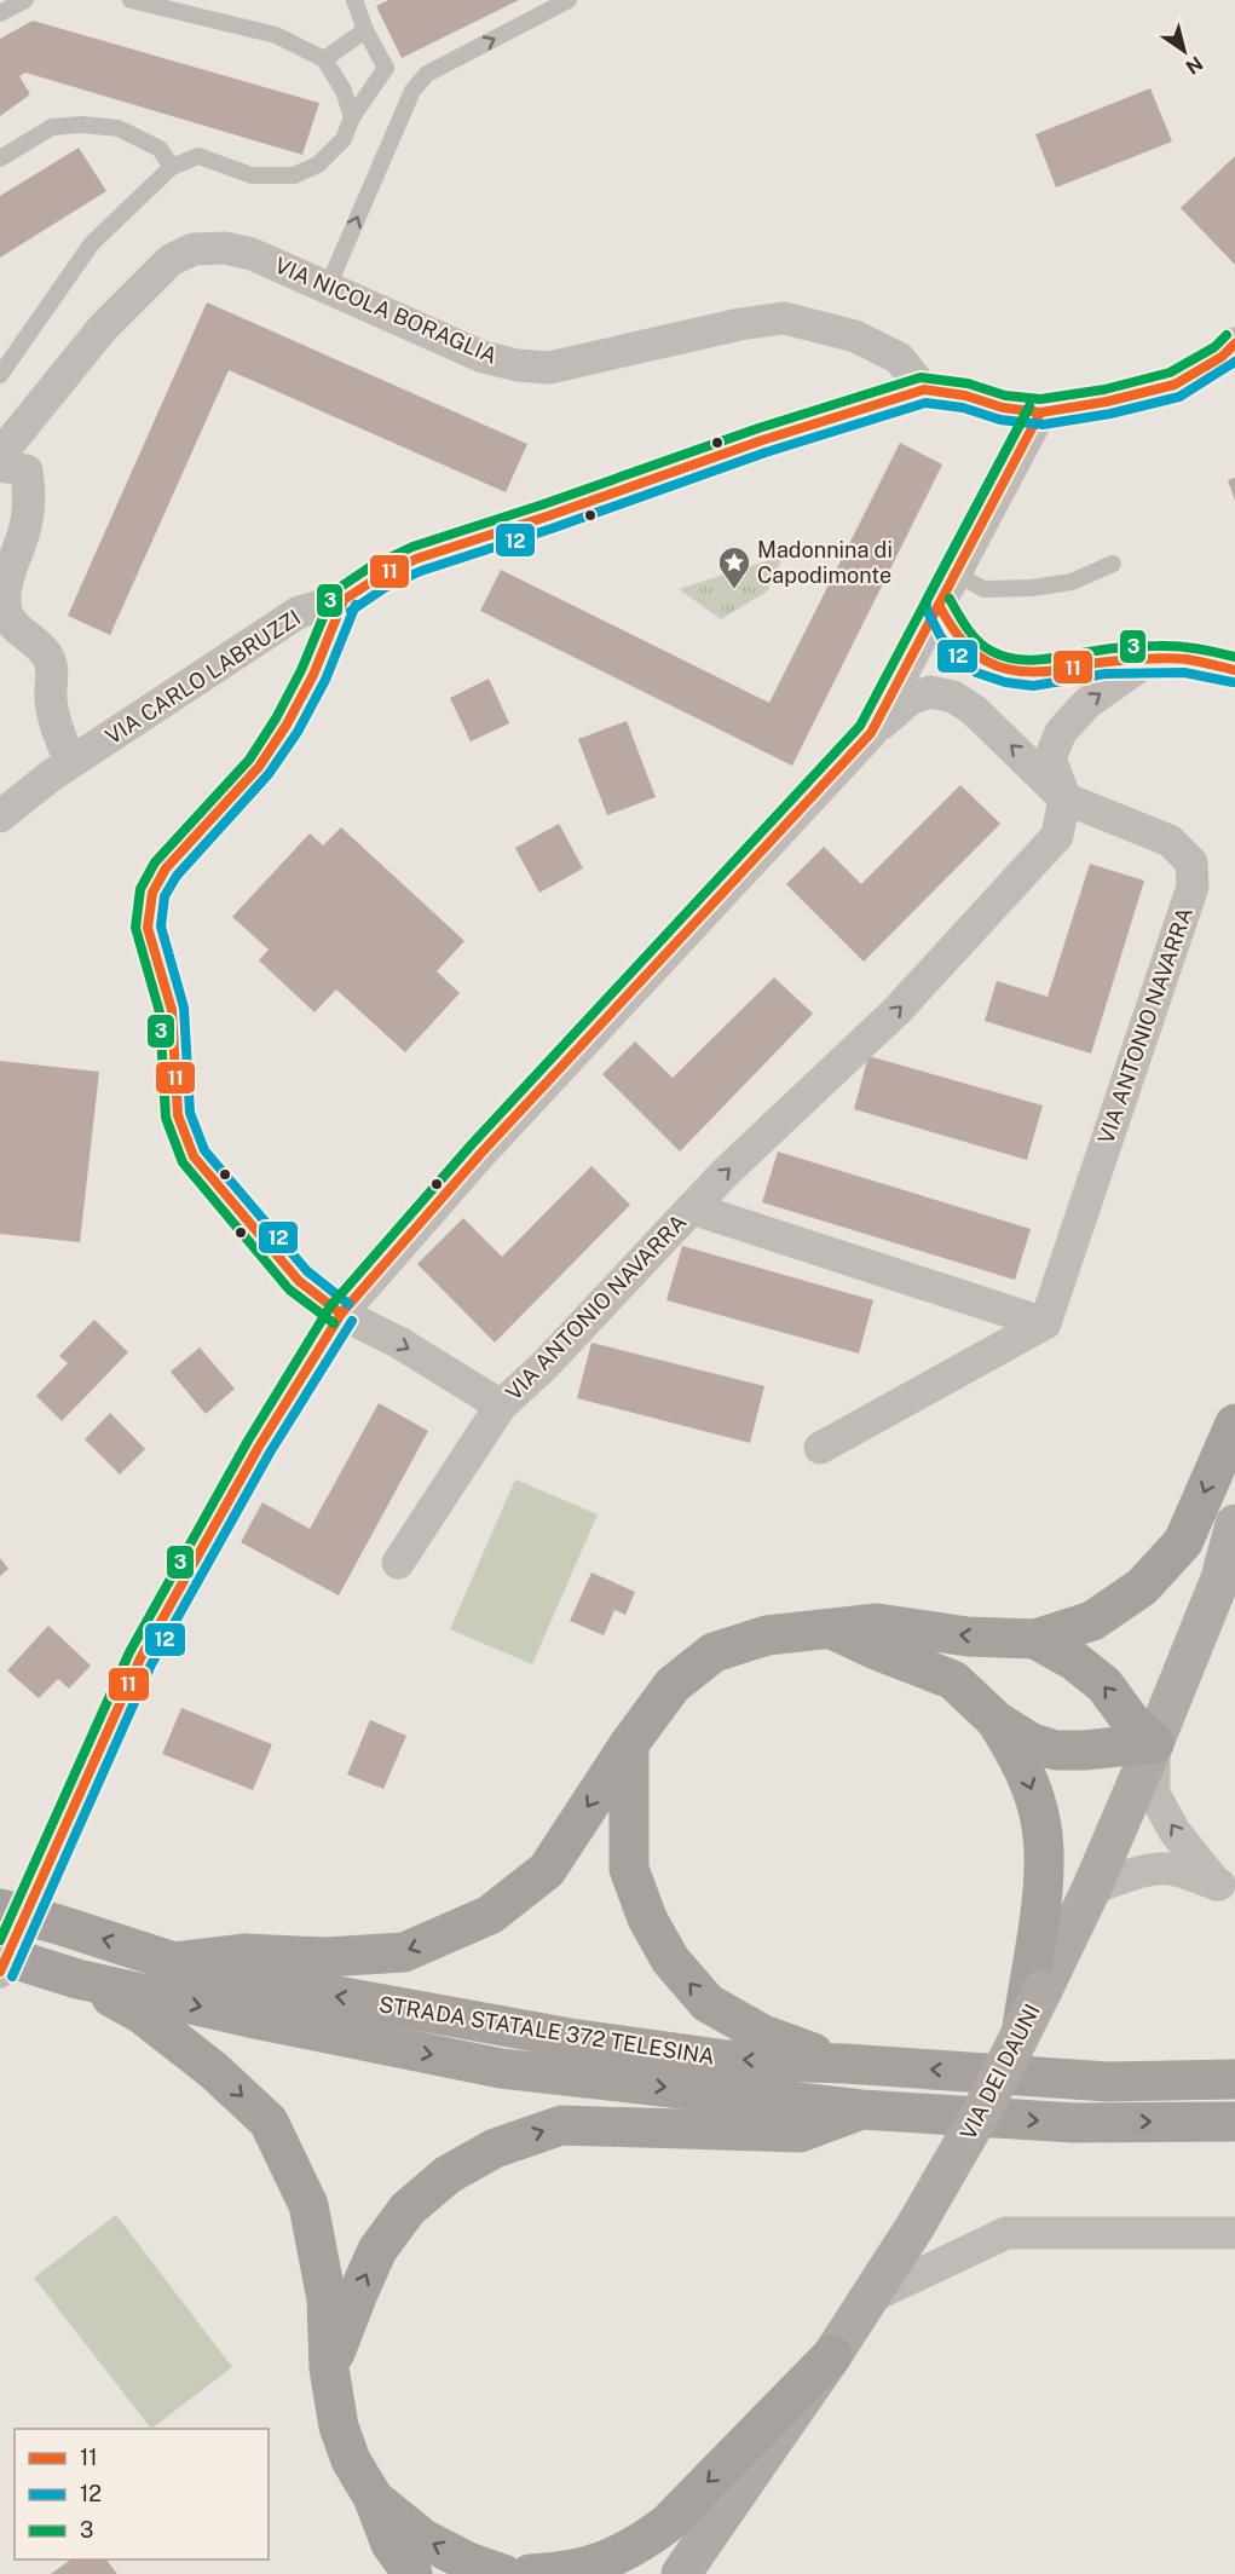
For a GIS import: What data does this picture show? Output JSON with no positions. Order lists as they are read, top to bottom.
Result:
{
  "streets": {
    "highway": ["STRADA STATALE 372 TELESINA"],
    "main road": ["VIA DEI DAUNI"],
    "street": ["VIA NICOLA BORAGLIA", "VIA CARLO LABRUZZI", "VIA ANTONIO NAVARRA"]
  },
  "crossings": [
    ["VIA NICOLA BORAGLIA", "VIA CARLO LABRUZZI"],
    ["VIA CARLO LABRUZZI", "VIA ANTONIO NAVARRA"]
  ],
  "places": {
    "place": ["Madonnina di Capodimonte"]
  },
  "lines": ["transit line 3", "transit line 11", "transit line 12"],
  "legend": ["11", "12", "3"],
  "north": "bottom right"
}
